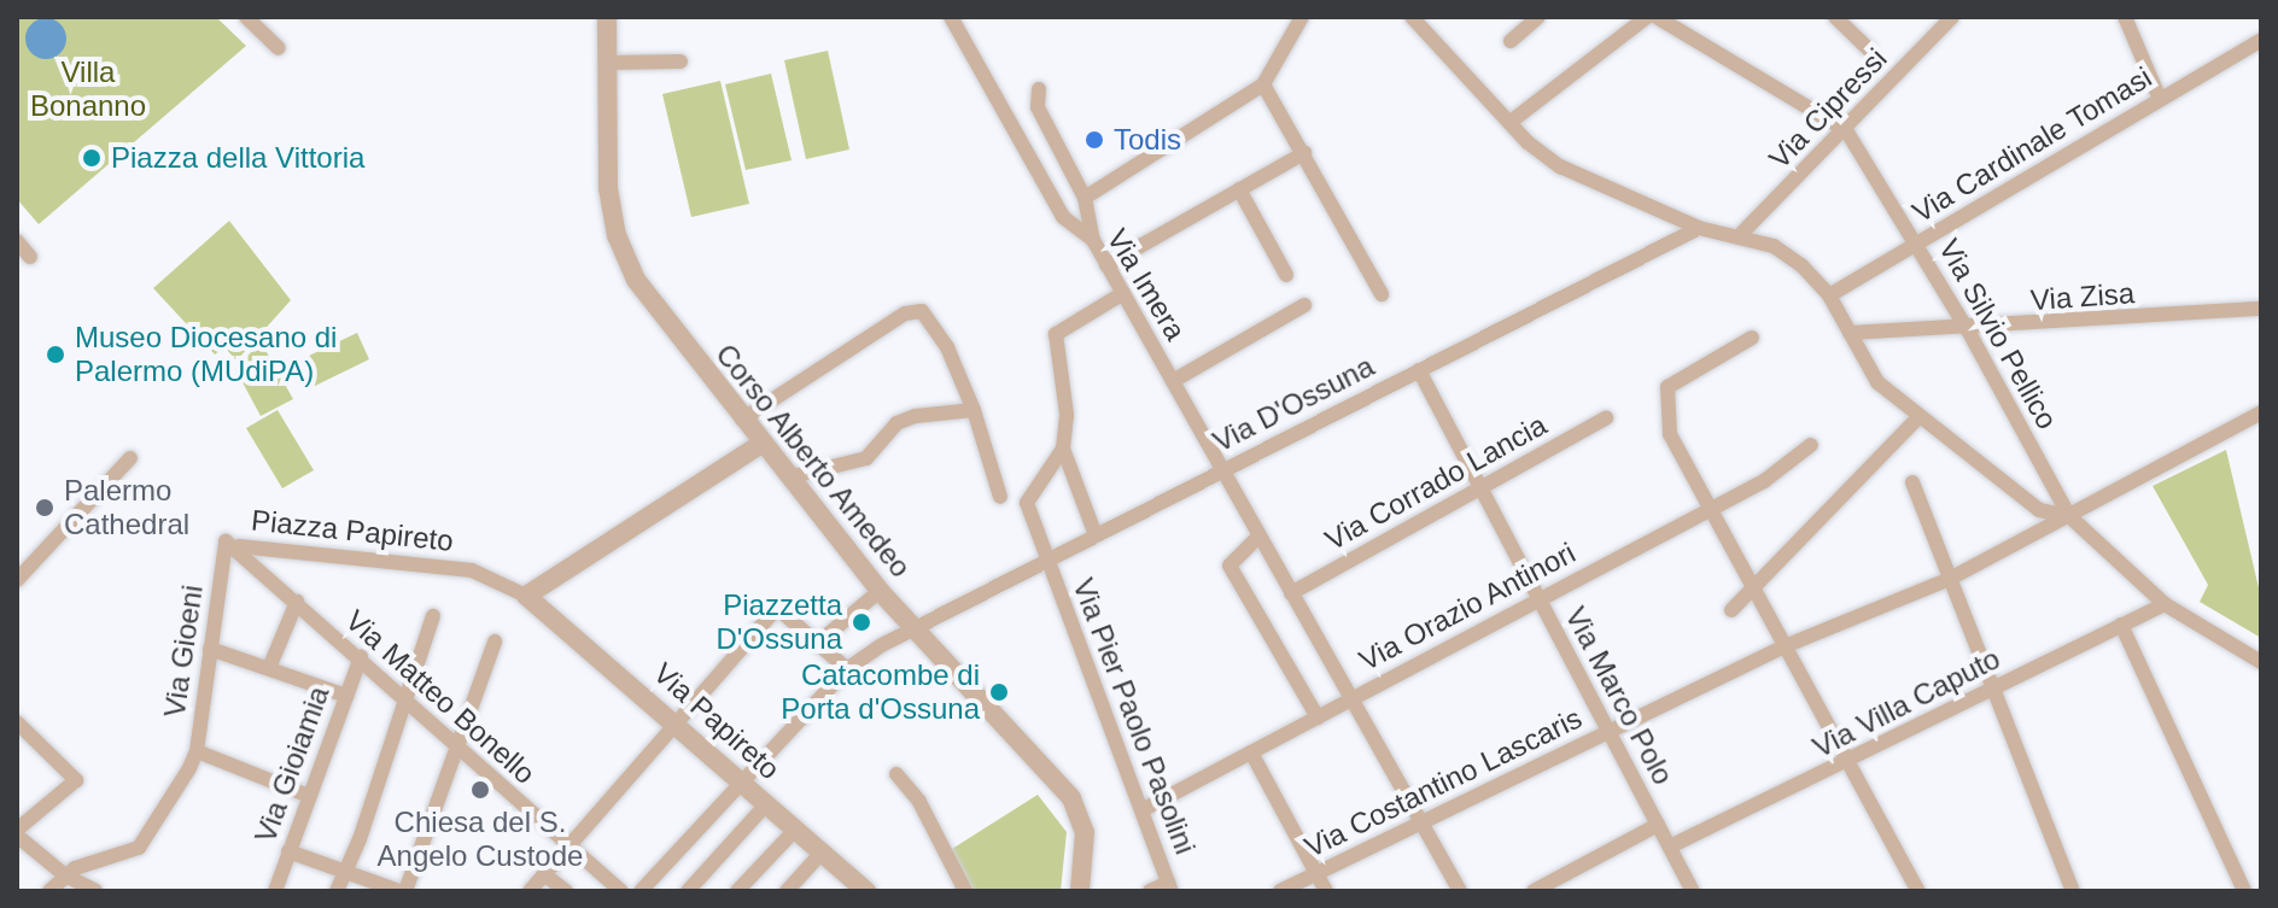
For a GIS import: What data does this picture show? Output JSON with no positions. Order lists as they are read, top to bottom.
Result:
{
  "streets": {
    "street": [
      "Via Cipressi",
      "Via Cardinale Tomasi",
      "Via Imera",
      "Via Zisa",
      "Via Silvio Pellico",
      "Via D'Ossuna",
      "Corso Alberto Amedeo",
      "Via Corrado Lancia",
      "Piazza Papireto",
      "Via Orazio Antinori",
      "Via Gioeni",
      "Via Marco Polo",
      "Via Matteo Bonello",
      "Via Villa Caputo",
      "Via Pier Paolo Pasolini",
      "Via Papireto",
      "Via Gioiamia",
      "Via Costantino Lascaris"
    ]
  },
  "crossings": [
    ["Via Cipressi", "Via Silvio Pellico"],
    ["Via Cardinale Tomasi", "Via Silvio Pellico"],
    ["Via Imera", "Via D'Ossuna"],
    ["Via Imera", "Via Corrado Lancia"],
    ["Via Imera", "Via Orazio Antinori"],
    ["Via Imera", "Via Costantino Lascaris"],
    ["Via Zisa", "Via Silvio Pellico"],
    ["Via Silvio Pellico", "Via Costantino Lascaris"],
    ["Via D'Ossuna", "Corso Alberto Amedeo"],
    ["Via D'Ossuna", "Via Marco Polo"],
    ["Via D'Ossuna", "Via Pier Paolo Pasolini"],
    ["Via D'Ossuna", "Via Papireto"],
    ["Via Corrado Lancia", "Via Marco Polo"],
    ["Piazza Papireto", "Via Gioeni"],
    ["Piazza Papireto", "Via Matteo Bonello"],
    ["Piazza Papireto", "Via Papireto"],
    ["Via Orazio Antinori", "Via Marco Polo"],
    ["Via Orazio Antinori", "Via Pier Paolo Pasolini"],
    ["Via Gioeni", "Via Matteo Bonello"],
    ["Via Marco Polo", "Via Villa Caputo"],
    ["Via Marco Polo", "Via Costantino Lascaris"],
    ["Via Matteo Bonello", "Via Gioiamia"]
  ],
  "parks": ["Villa Bonanno"],
  "places": [
    "Todis",
    "Piazza della Vittoria",
    "Museo Diocesano di Palermo (MUdiPA)",
    "Palermo Cathedral",
    "Piazzetta D'Ossuna",
    "Catacombe di Porta d'Ossuna",
    "Chiesa del S. Angelo Custode"
  ]
}
